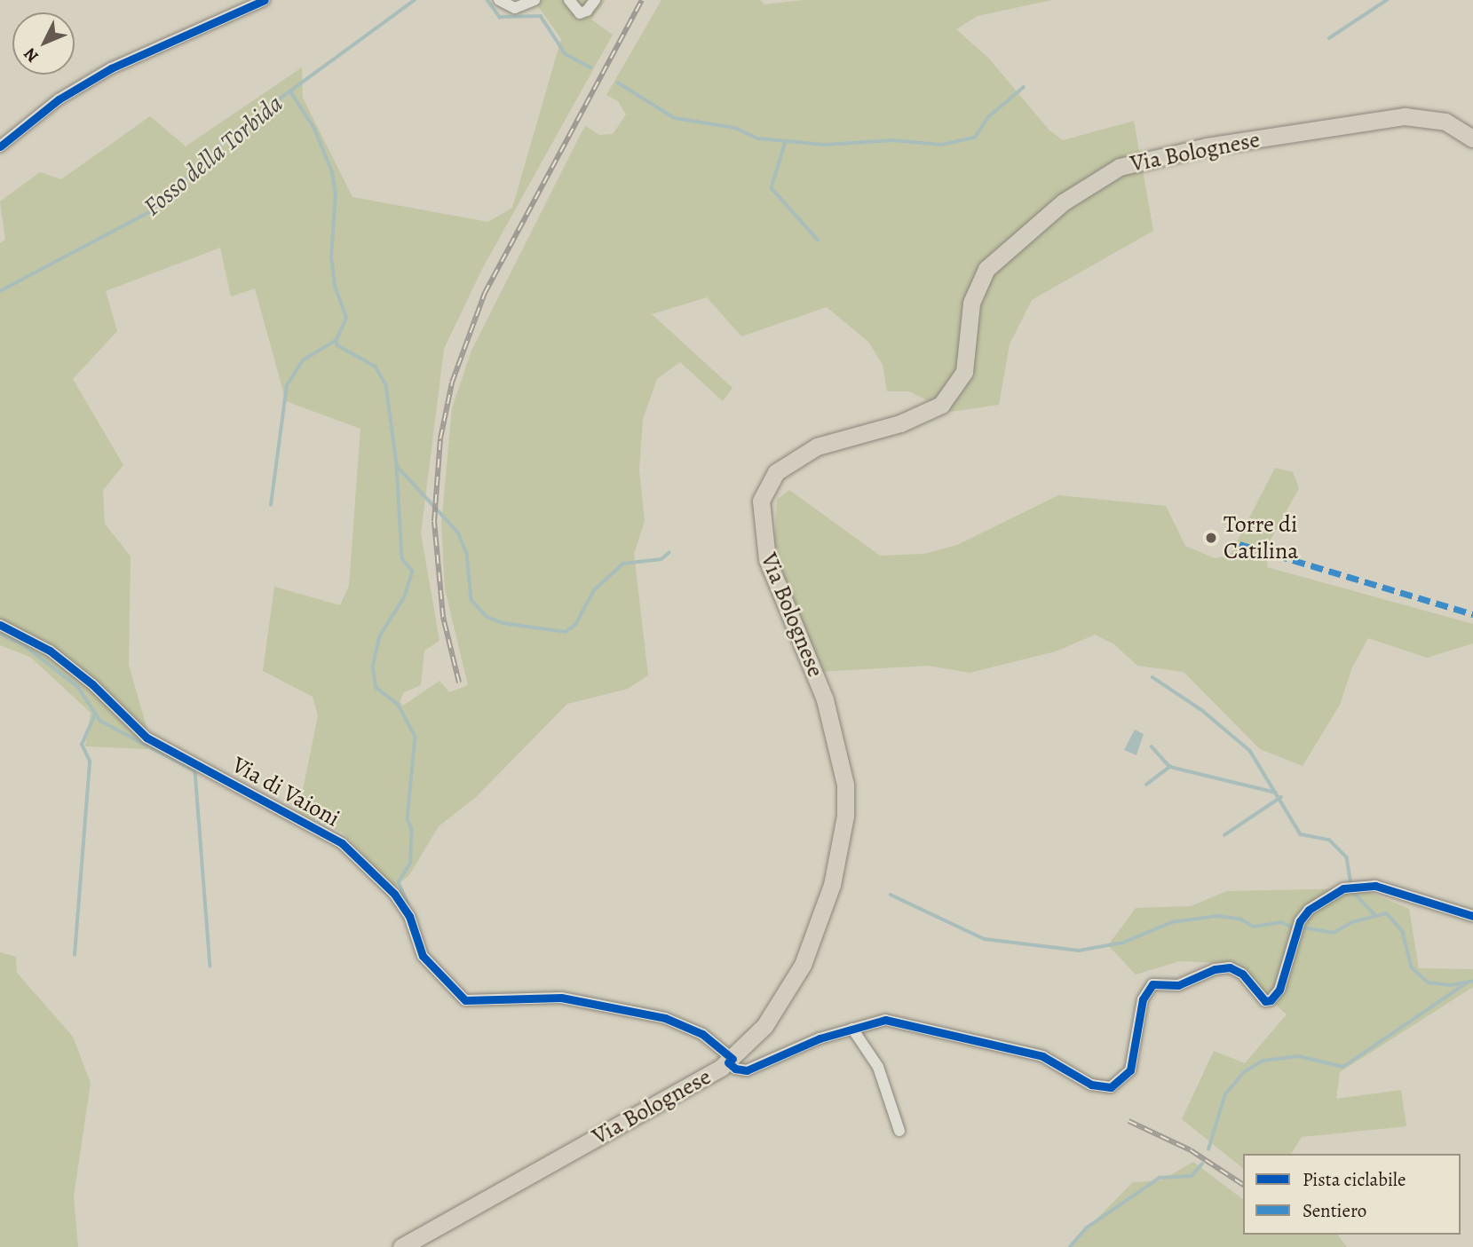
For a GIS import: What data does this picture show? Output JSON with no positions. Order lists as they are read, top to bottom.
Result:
{
  "streets": {
    "main road": ["Via Bolognese"],
    "street": ["Via di Vaioni"]
  },
  "crossings": [
    ["Via Bolognese", "Via di Vaioni"]
  ],
  "water": ["Fosso della Torbida"],
  "places": ["Torre di Catilina"],
  "legend": ["Pista ciclabile", "Sentiero"],
  "north": "bottom left"
}
